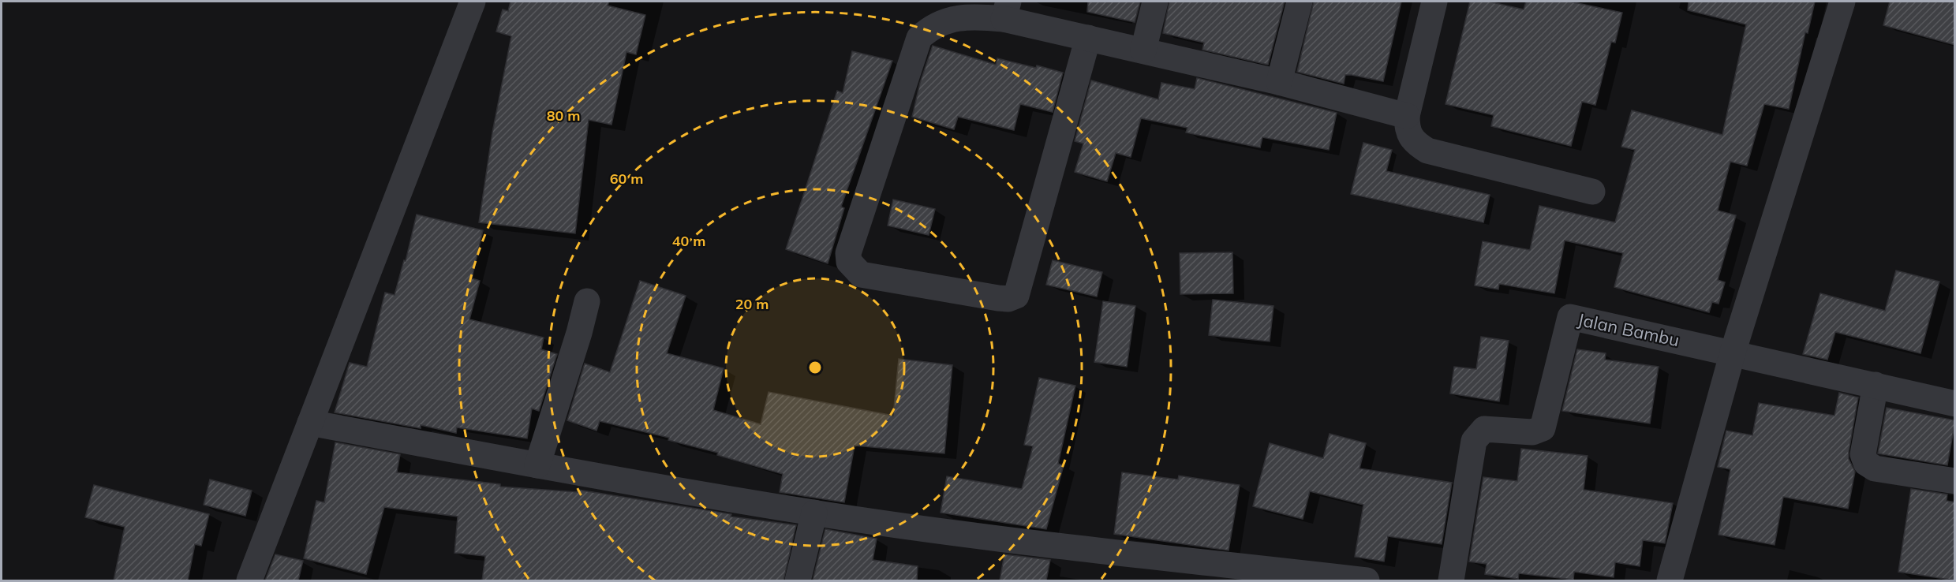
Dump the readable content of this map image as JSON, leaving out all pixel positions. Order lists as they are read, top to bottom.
{
  "streets": {
    "street": ["Jalan Bambu"]
  },
  "rings": [
    "80 m",
    "60 m",
    "40 m",
    "20 m"
  ]
}
